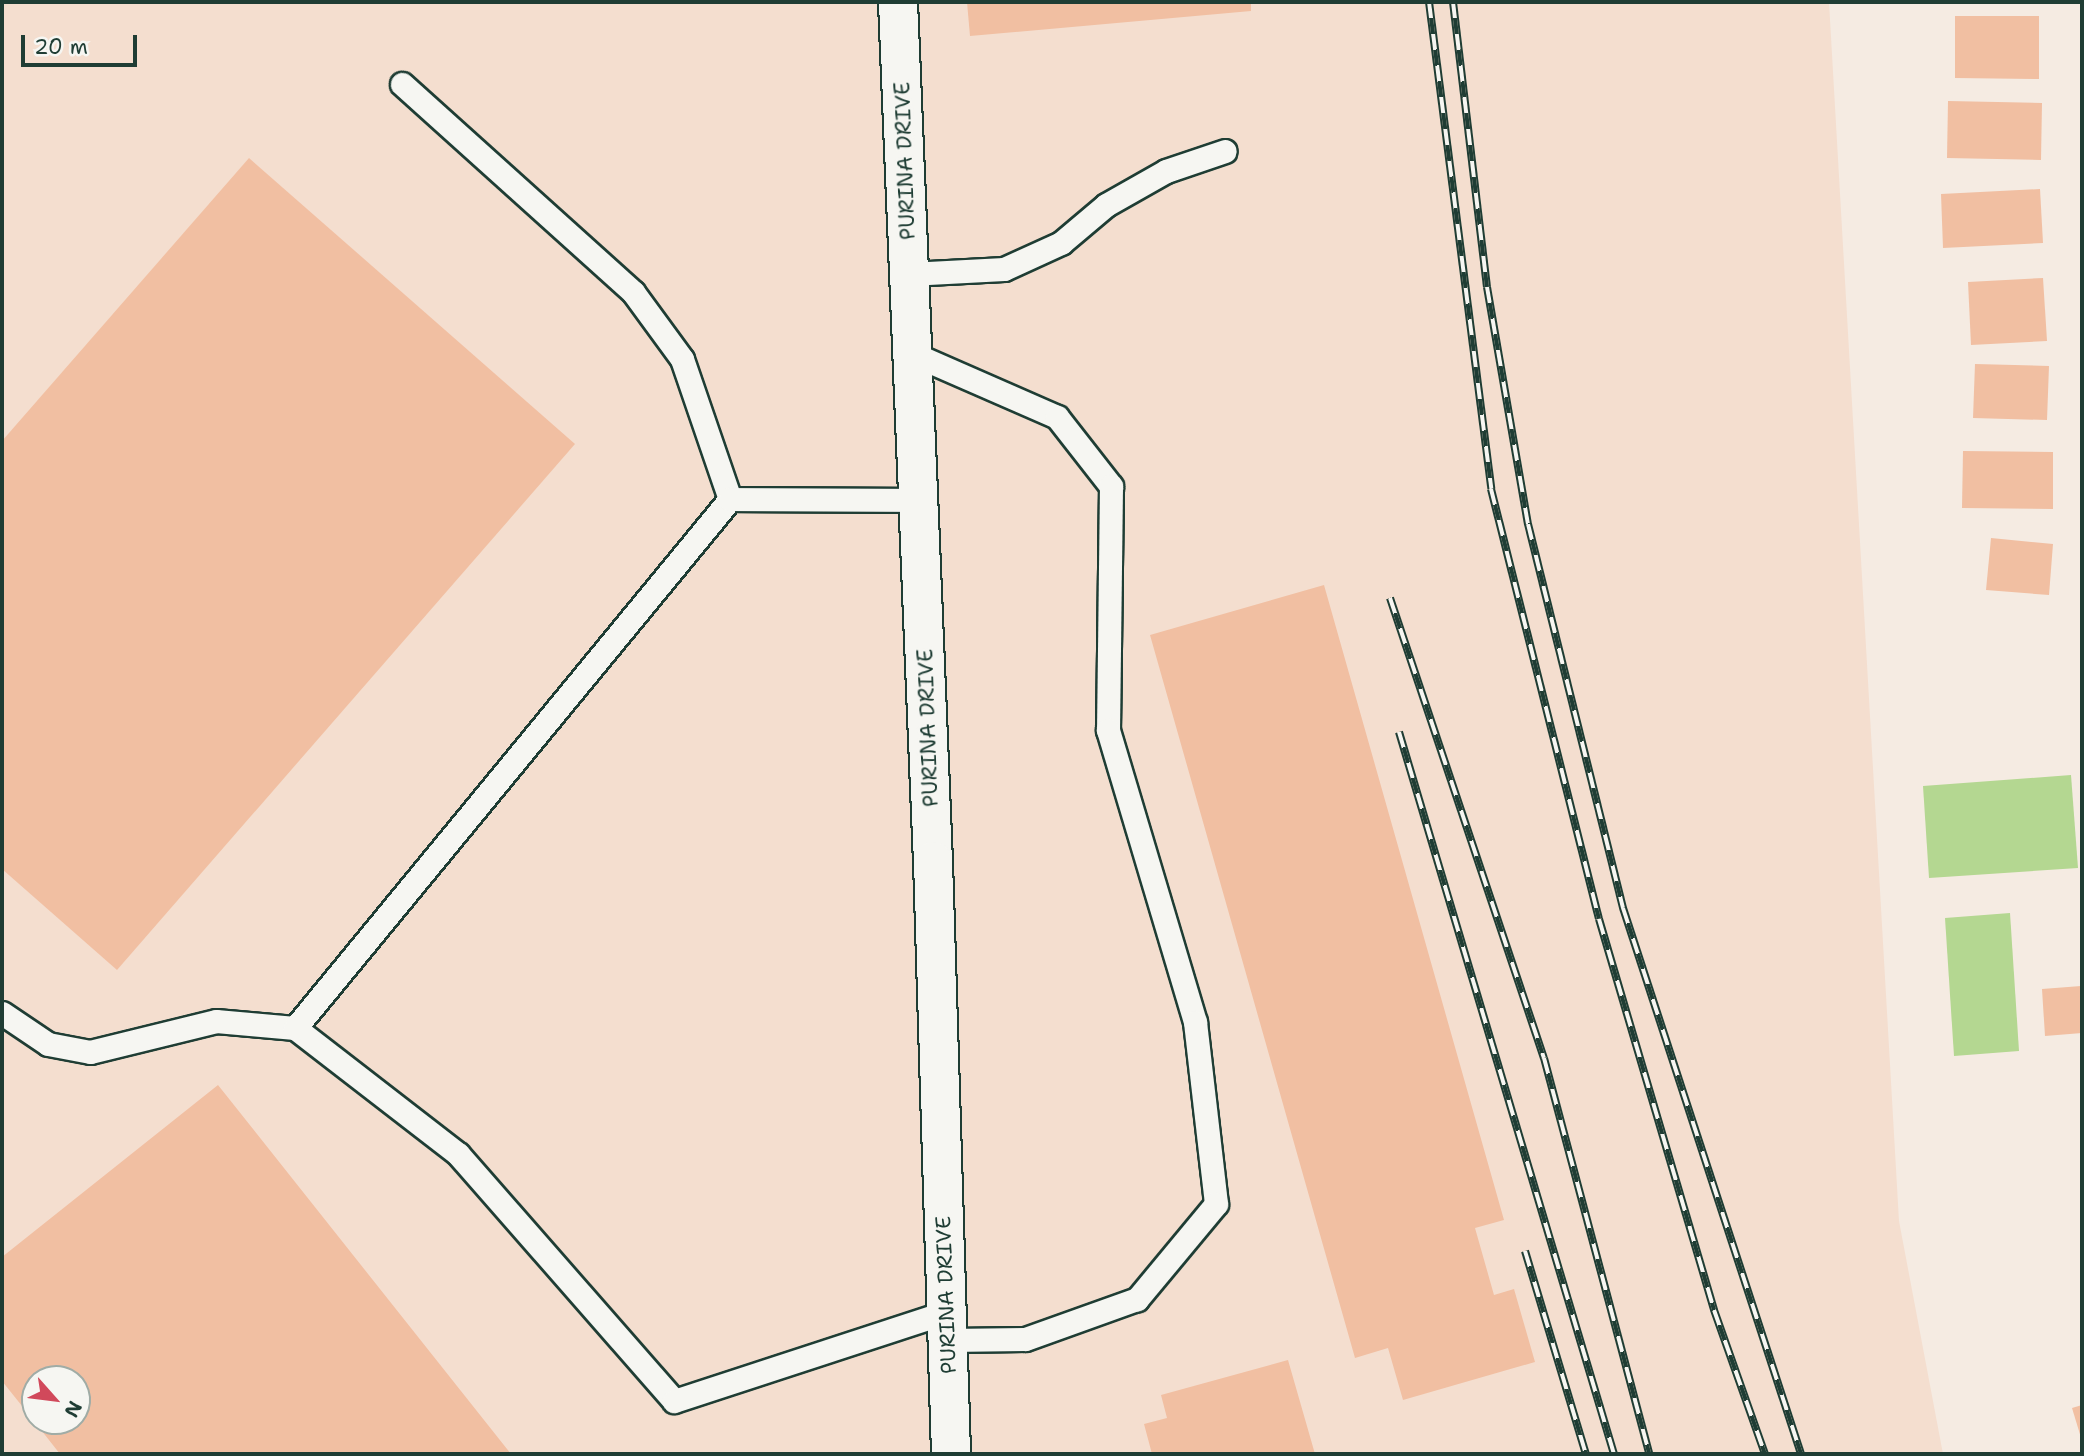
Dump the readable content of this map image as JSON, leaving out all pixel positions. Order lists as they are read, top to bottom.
{
  "streets": {
    "street": ["PURINA DRIVE"]
  },
  "scale_bar": "20 m",
  "north": "bottom right"
}
